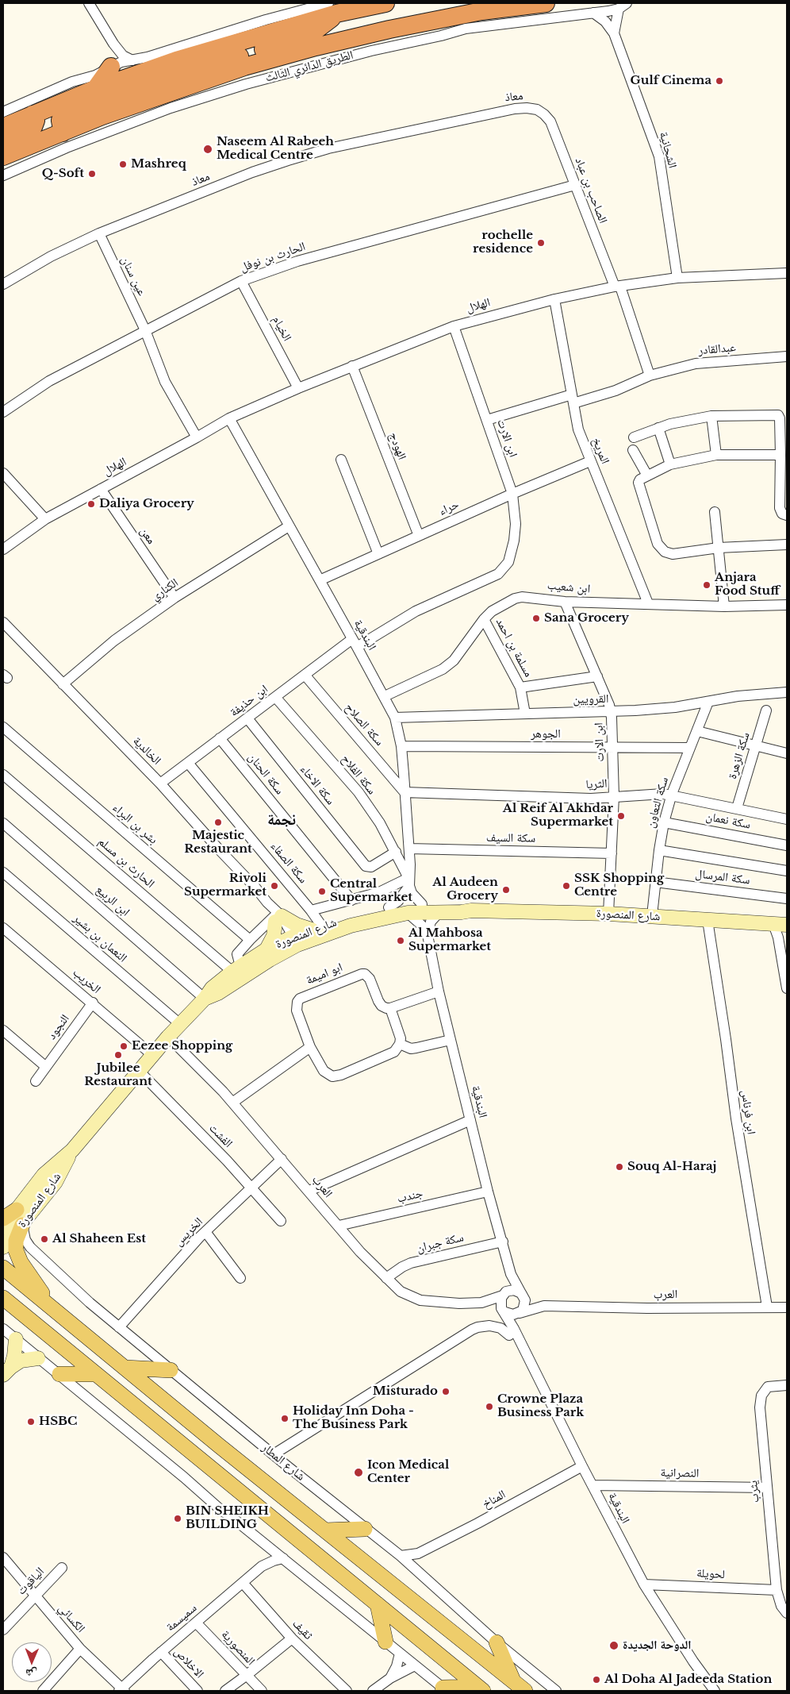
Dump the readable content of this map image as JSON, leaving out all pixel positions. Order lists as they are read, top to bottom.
{
  "streets": {
    "highway": ["الطريق الدائري الثالث"],
    "main road": ["شارع المنصورة"],
    "street": [
      "معاذ",
      "الشحانية",
      "الصاحب بن عباد",
      "الحارث بن نوفل",
      "عين سنان",
      "الهلال",
      "الخيام",
      "عبدالقادر",
      "ابن الارت",
      "الهودج",
      "المريخ",
      "حراء",
      "معن",
      "ابن شعيب",
      "الكناري",
      "البندقية",
      "مسلمة بن احمد",
      "القرويين",
      "ابن حذيفة",
      "سكة الصلاح",
      "الجوهر",
      "الخالدية",
      "سكة الزهرة",
      "سكة الحنان",
      "سكة الفلاح",
      "الثريا",
      "سكة الاخاء",
      "سكة التعاون",
      "سكة نعمان",
      "بشر بن البراء",
      "سكة السيف",
      "الحارث بن مسلم",
      "سكة الصفاء",
      "سكة المرسال",
      "ابن الربيع",
      "النعمان بن بشير",
      "ابو اميمة",
      "الخريب",
      "النجود",
      "ابن فرناس",
      "الفشت",
      "العرب",
      "جندب",
      "الخريس",
      "سكة جبران",
      "شارع المطار",
      "النصرانية",
      "يثرب",
      "المناخ",
      "لحويلة",
      "الياقوت",
      "سميسمة",
      "الكسائي",
      "ثقيف",
      "المنصورية",
      "الاخلاص"
    ]
  },
  "crossings": [
    ["الطريق الدائري الثالث", "الشحانية"],
    ["معاذ", "الصاحب بن عباد"],
    ["معاذ", "عين سنان"],
    ["الشحانية", "الهلال"],
    ["الصاحب بن عباد", "الحارث بن نوفل"],
    ["الصاحب بن عباد", "الهلال"],
    ["الحارث بن نوفل", "عين سنان"],
    ["الحارث بن نوفل", "الخيام"],
    ["الهلال", "الخيام"],
    ["الهلال", "ابن الارت"],
    ["الهلال", "الهودج"],
    ["الهلال", "المريخ"],
    ["الهلال", "معن"],
    ["الهلال", "البندقية"],
    ["عبدالقادر", "ابن الارت"],
    ["عبدالقادر", "المريخ"],
    ["ابن الارت", "حراء"],
    ["ابن الارت", "ابن شعيب"],
    ["ابن الارت", "مسلمة بن احمد"],
    ["ابن الارت", "القرويين"],
    ["ابن الارت", "ابن حذيفة"],
    ["ابن الارت", "الجوهر"],
    ["ابن الارت", "الثريا"],
    ["ابن الارت", "سكة السيف"],
    ["ابن الارت", "شارع المنصورة"],
    ["الهودج", "حراء"],
    ["المريخ", "حراء"],
    ["المريخ", "ابن شعيب"],
    ["حراء", "البندقية"],
    ["معن", "الكناري"],
    ["ابن شعيب", "البندقية"],
    ["ابن شعيب", "مسلمة بن احمد"],
    ["الكناري", "البندقية"],
    ["الكناري", "الخالدية"],
    ["البندقية", "القرويين"],
    ["البندقية", "ابن حذيفة"],
    ["البندقية", "سكة الصلاح"],
    ["البندقية", "الجوهر"],
    ["البندقية", "سكة الفلاح"],
    ["البندقية", "الثريا"],
    ["البندقية", "سكة السيف"],
    ["البندقية", "شارع المنصورة"],
    ["البندقية", "العرب"],
    ["البندقية", "جندب"],
    ["البندقية", "سكة جبران"],
    ["البندقية", "النصرانية"],
    ["البندقية", "المناخ"],
    ["البندقية", "لحويلة"],
    ["مسلمة بن احمد", "القرويين"],
    ["القرويين", "سكة التعاون"],
    ["ابن حذيفة", "سكة الصلاح"],
    ["ابن حذيفة", "الخالدية"],
    ["ابن حذيفة", "سكة الحنان"],
    ["ابن حذيفة", "سكة الفلاح"],
    ["ابن حذيفة", "سكة الاخاء"],
    ["ابن حذيفة", "سكة الصفاء"],
    ["سكة الصلاح", "الثريا"],
    ["الجوهر", "سكة التعاون"],
    ["الخالدية", "شارع المنصورة"],
    ["سكة الزهرة", "الثريا"],
    ["سكة الحنان", "شارع المنصورة"],
    ["سكة الفلاح", "سكة الاخاء"],
    ["سكة الفلاح", "شارع المنصورة"],
    ["الثريا", "سكة التعاون"],
    ["سكة التعاون", "سكة نعمان"],
    ["سكة التعاون", "سكة المرسال"],
    ["سكة التعاون", "شارع المنصورة"],
    ["الحارث بن مسلم", "شارع المنصورة"],
    ["سكة الصفاء", "شارع المنصورة"],
    ["ابن الربيع", "شارع المنصورة"],
    ["شارع المنصورة", "النعمان بن بشير"],
    ["شارع المنصورة", "الخريب"],
    ["شارع المنصورة", "ابن فرناس"],
    ["شارع المنصورة", "الفشت"],
    ["شارع المنصورة", "العرب"],
    ["شارع المنصورة", "شارع المطار"],
    ["الخريب", "النجود"],
    ["ابن فرناس", "العرب"],
    ["الفشت", "الخريس"],
    ["العرب", "جندب"],
    ["العرب", "الخريس"],
    ["العرب", "سكة جبران"],
    ["الخريس", "شارع المطار"],
    ["شارع المطار", "المناخ"],
    ["النصرانية", "يثرب"],
    ["يثرب", "لحويلة"],
    ["الياقوت", "الكسائي"],
    ["سميسمة", "الكسائي"],
    ["سميسمة", "ثقيف"],
    ["سميسمة", "المنصورية"],
    ["سميسمة", "الاخلاص"]
  ],
  "districts": ["نجمة"],
  "places": [
    "Gulf Cinema",
    "Naseem Al Rabeeh Medical Centre",
    "Mashreq",
    "Q-Soft",
    "rochelle residence",
    "Daliya Grocery",
    "Anjara Food Stuff",
    "Sana Grocery",
    "Al Reif Al Akhdar Supermarket",
    "Majestic Restaurant",
    "Rivoli Supermarket",
    "SSK Shopping Centre",
    "Al Audeen Grocery",
    "Central Supermarket",
    "Al Mahbosa Supermarket",
    "Eezee Shopping",
    "Jubilee Restaurant",
    "Souq Al-Haraj",
    "Al Shaheen Est",
    "Misturado",
    "Crowne Plaza Business Park",
    "Holiday Inn Doha - The Business Park",
    "HSBC",
    "Icon Medical Center",
    "BIN SHEIKH BUILDING",
    "الدوحة الجديدة",
    "Al Doha Al Jadeeda Station"
  ],
  "north": "bottom"
}
